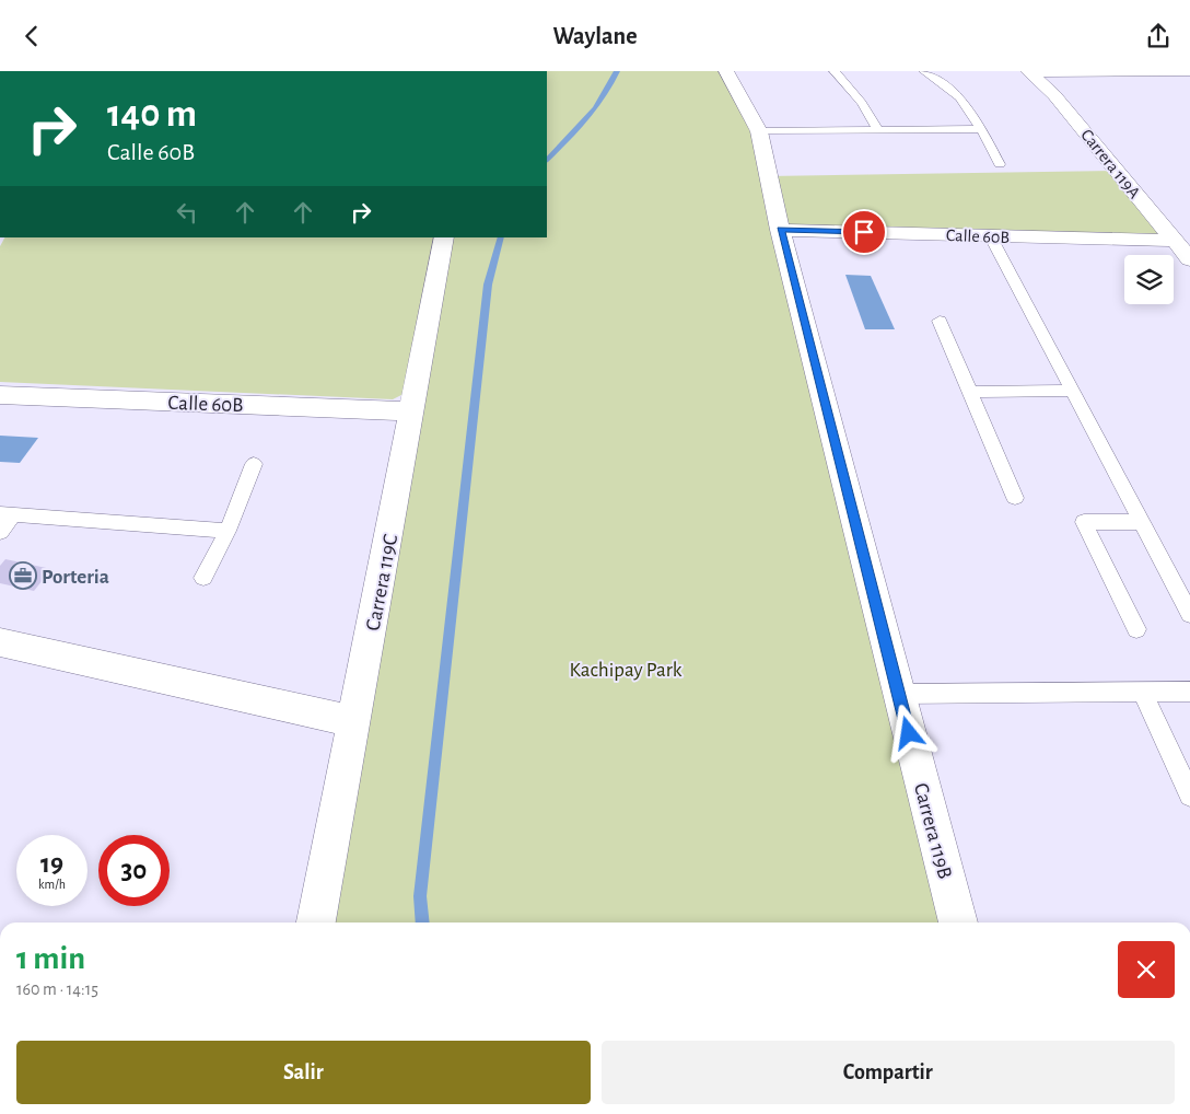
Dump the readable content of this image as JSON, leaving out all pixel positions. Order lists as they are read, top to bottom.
{
  "streets": {
    "street": [
      "Carrera 119A",
      "Calle 60B",
      "Carrera 119C",
      "Carrera 119B"
    ]
  },
  "crossings": [
    ["Carrera 119A", "Calle 60B"],
    ["Calle 60B", "Carrera 119C"],
    ["Calle 60B", "Carrera 119B"]
  ],
  "parks": ["Kachipay Park"],
  "places": {
    "office": ["Porteria"]
  },
  "page": {
    "header": "Waylane",
    "turn": ["140 m", "Calle 60B"],
    "speed": "19 km/h",
    "limit": "30",
    "heading": ["1 min", "160 m · 14:15"],
    "buttons": ["Salir", "Compartir"]
  }
}
